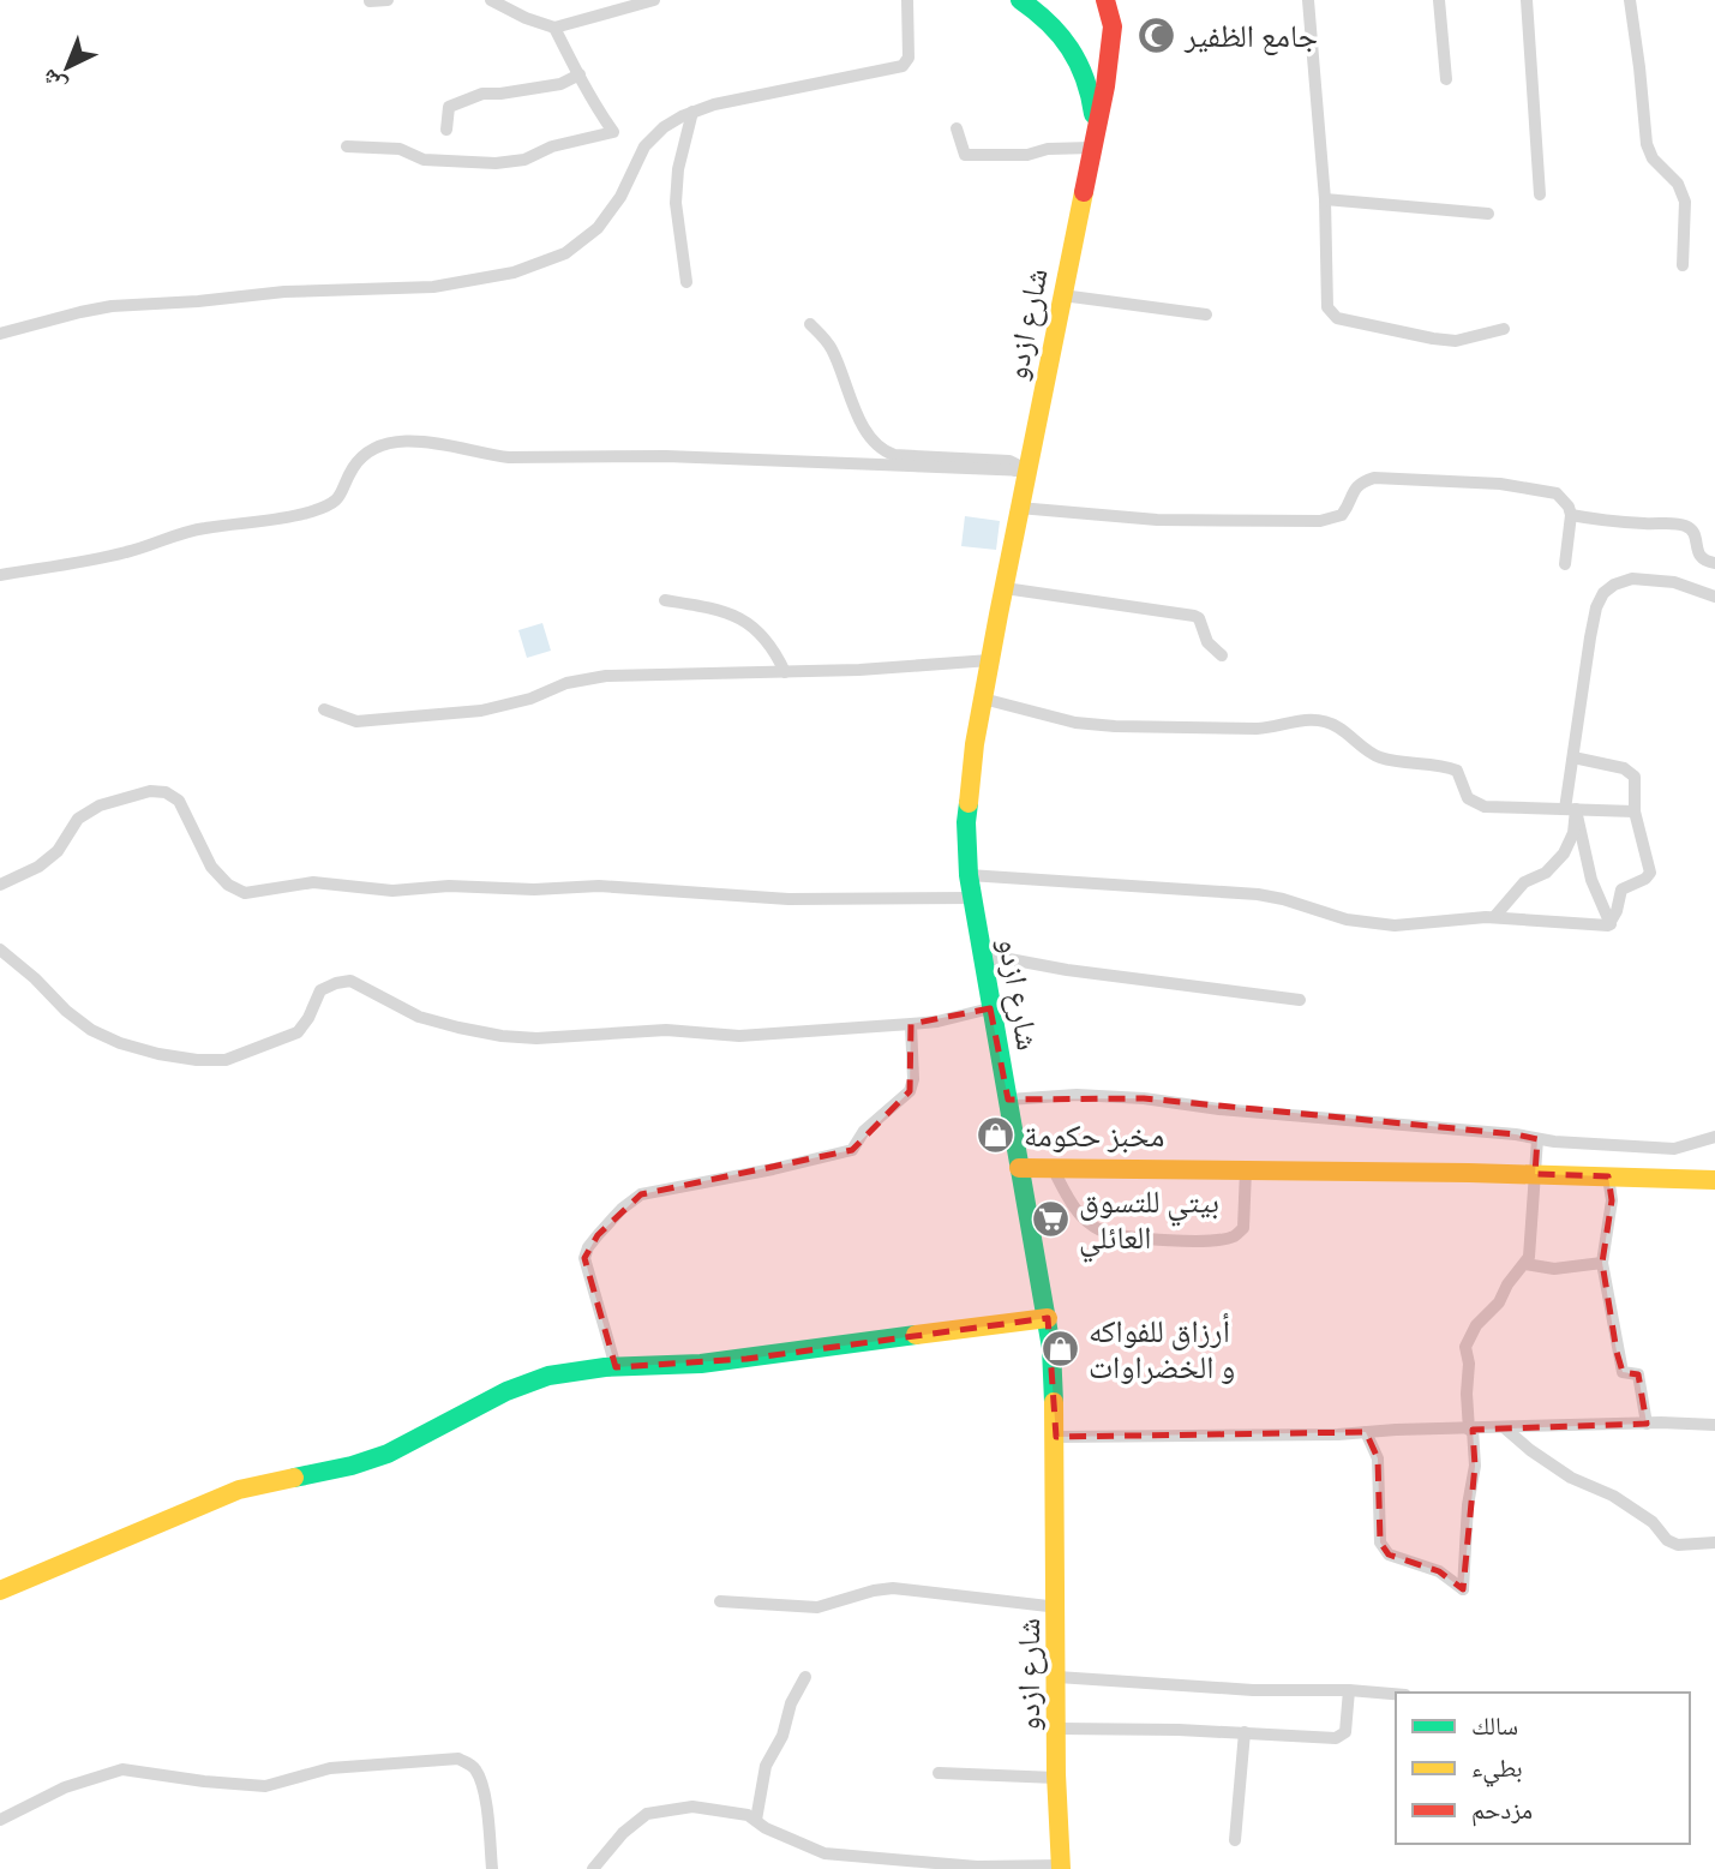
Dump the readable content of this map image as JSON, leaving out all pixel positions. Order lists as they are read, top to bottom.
{
  "streets": {
    "street": ["شارع ازدو"]
  },
  "places": {
    "mosque": ["جامع الظفير"],
    "shop": ["مخبز حكومة", "أرزاق للفواكه و الخضراوات"],
    "supermarket": ["بيتي للتسوق العائلي"]
  },
  "legend": ["سالك", "بطيء", "مزدحم"],
  "north": "bottom left"
}
